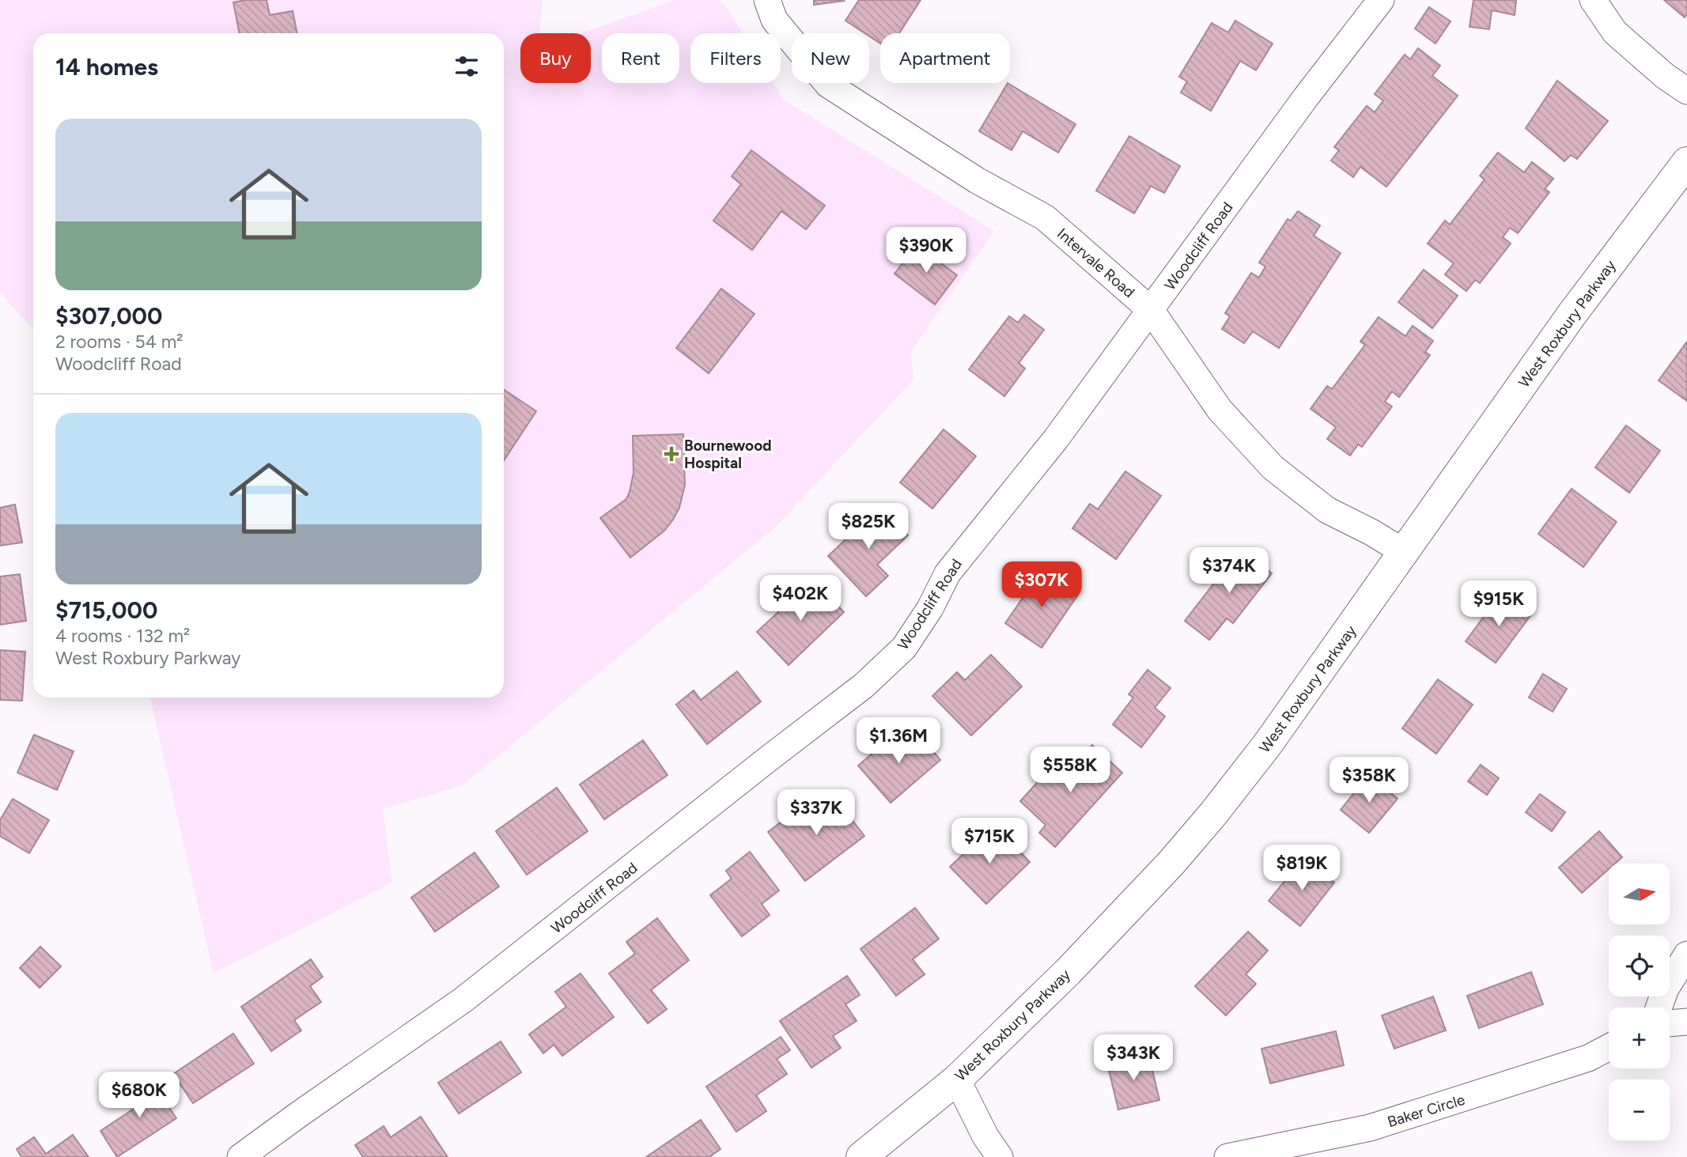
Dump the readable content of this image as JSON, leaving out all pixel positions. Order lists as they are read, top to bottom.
{
  "streets": {
    "main road": ["West Roxbury Parkway"],
    "street": ["Woodcliff Road", "Intervale Road", "Baker Circle"]
  },
  "crossings": [
    ["Woodcliff Road", "Intervale Road"],
    ["Intervale Road", "West Roxbury Parkway"]
  ],
  "places": {
    "health": ["Bournewood Hospital"]
  },
  "north": "right",
  "page": {
    "chip": [
      "Buy",
      "Rent",
      "Filters",
      "New",
      "Apartment"
    ],
    "heading": "14 homes",
    "list": [
      {
        "name": "$307,000",
        "note": "2 rooms · 54 m² · Woodcliff Road"
      },
      {
        "name": "$715,000",
        "note": "4 rooms · 132 m² · West Roxbury Parkway"
      }
    ],
    "price": [
      "$390K",
      "$825K",
      "$374K",
      "$307K",
      "$402K",
      "$915K",
      "$1.36M",
      "$558K",
      "$358K",
      "$337K",
      "$715K",
      "$819K",
      "$343K",
      "$680K"
    ],
    "map_buttons": ["+", "−"]
  }
}
